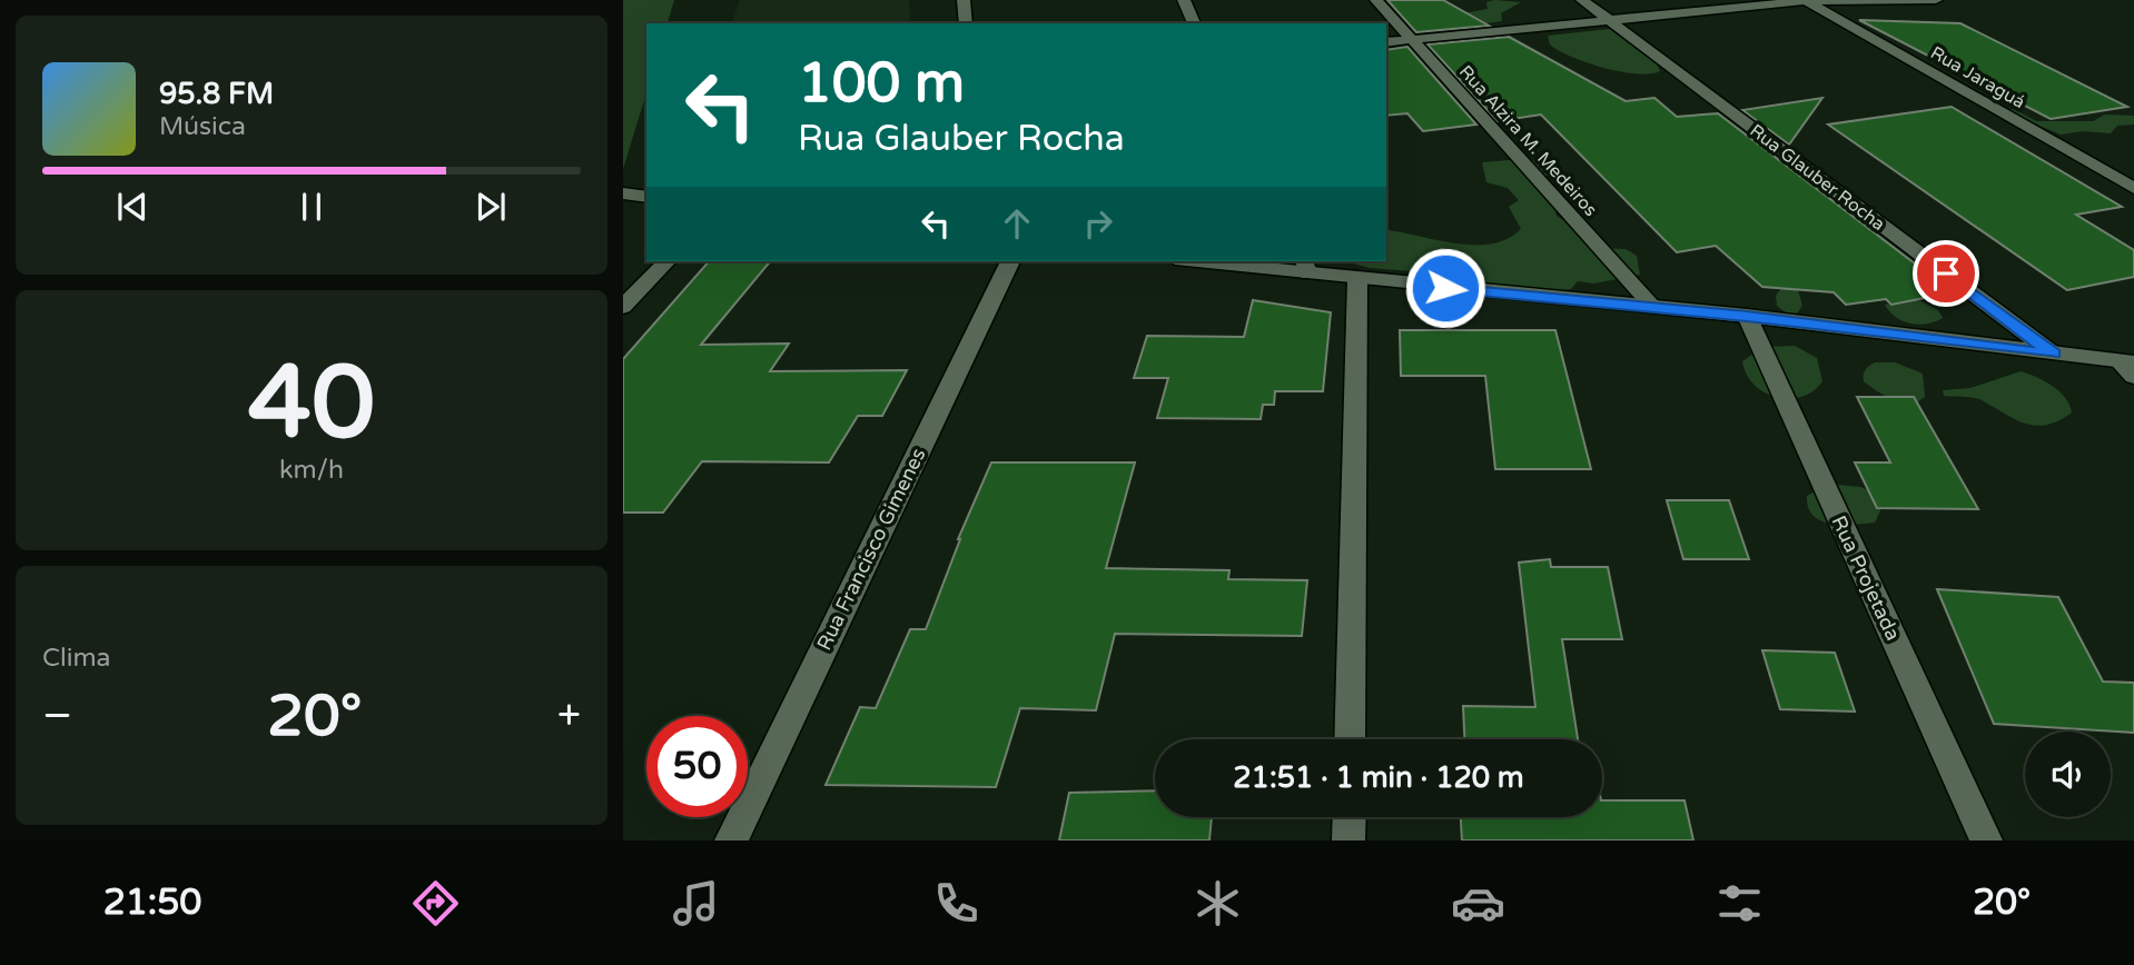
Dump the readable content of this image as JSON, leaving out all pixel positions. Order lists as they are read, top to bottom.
{
  "streets": {
    "street": [
      "Rua Jaraguá",
      "Rua Alzira M. Medeiros",
      "Rua Glauber Rocha",
      "Rua Francisco Gimenes",
      "Rua Projetada"
    ]
  },
  "page": {
    "turn": ["100 m", "Rua Glauber Rocha"],
    "song": ["95.8 FM", "Música"],
    "tile": [
      ["40", "km/h"],
      "Clima"
    ],
    "heat": ["−", "20°", "+"],
    "limit": "50",
    "trip": "21:51 · 1 min · 120 m",
    "tabs": ["21:50", "20°"]
  }
}
